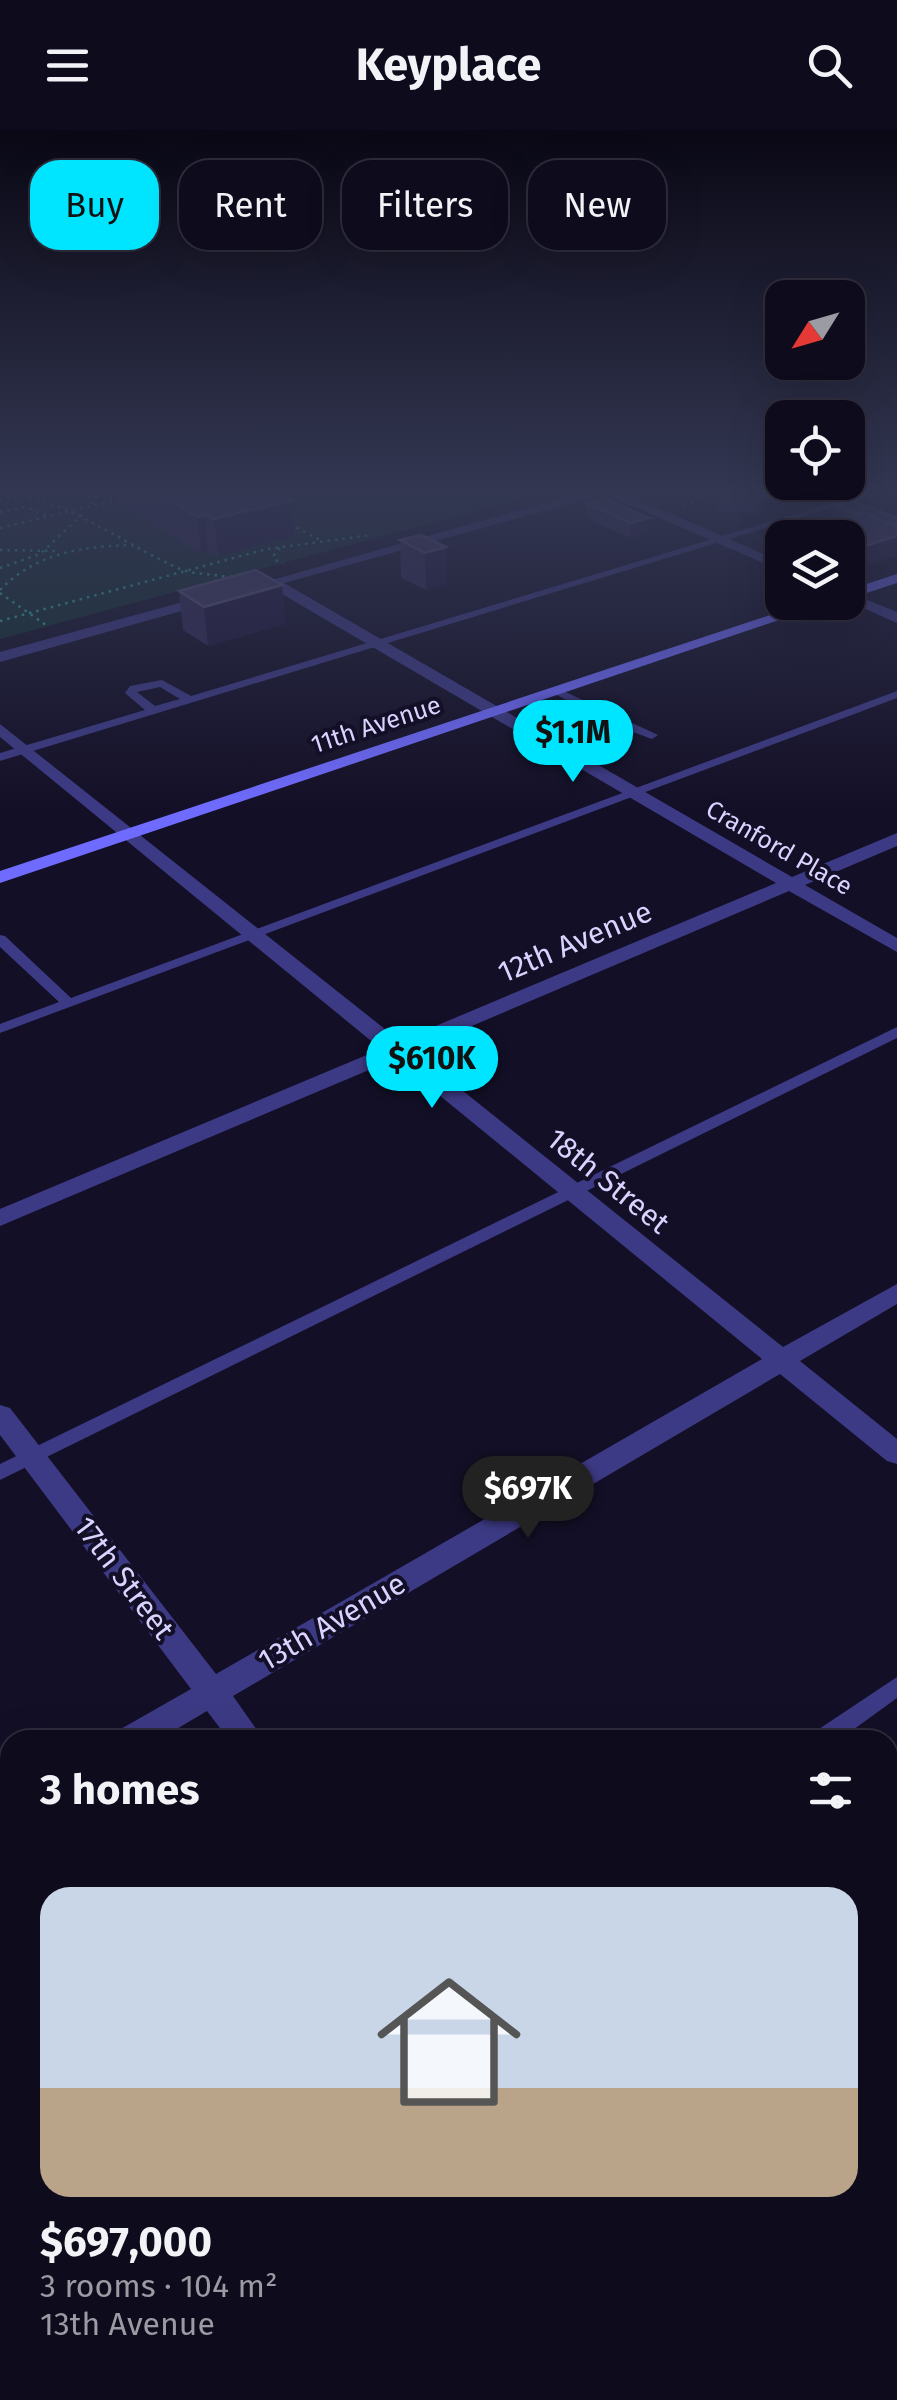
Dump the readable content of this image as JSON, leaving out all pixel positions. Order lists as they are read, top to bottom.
{
  "streets": {
    "main road": ["11th Avenue"],
    "street": [
      "Cranford Place",
      "12th Avenue",
      "18th Street",
      "17th Street",
      "13th Avenue"
    ]
  },
  "crossings": [
    ["11th Avenue", "Cranford Place"],
    ["11th Avenue", "18th Street"],
    ["Cranford Place", "12th Avenue"],
    ["12th Avenue", "18th Street"],
    ["18th Street", "13th Avenue"],
    ["17th Street", "13th Avenue"]
  ],
  "north": "bottom left",
  "page": {
    "header": "Keyplace",
    "chip": [
      "Buy",
      "Rent",
      "Filters",
      "New"
    ],
    "price": ["$1.1M", "$610K", "$697K"],
    "heading": "3 homes",
    "list": [
      {
        "name": "$697,000",
        "note": "3 rooms · 104 m² · 13th Avenue"
      }
    ]
  }
}
